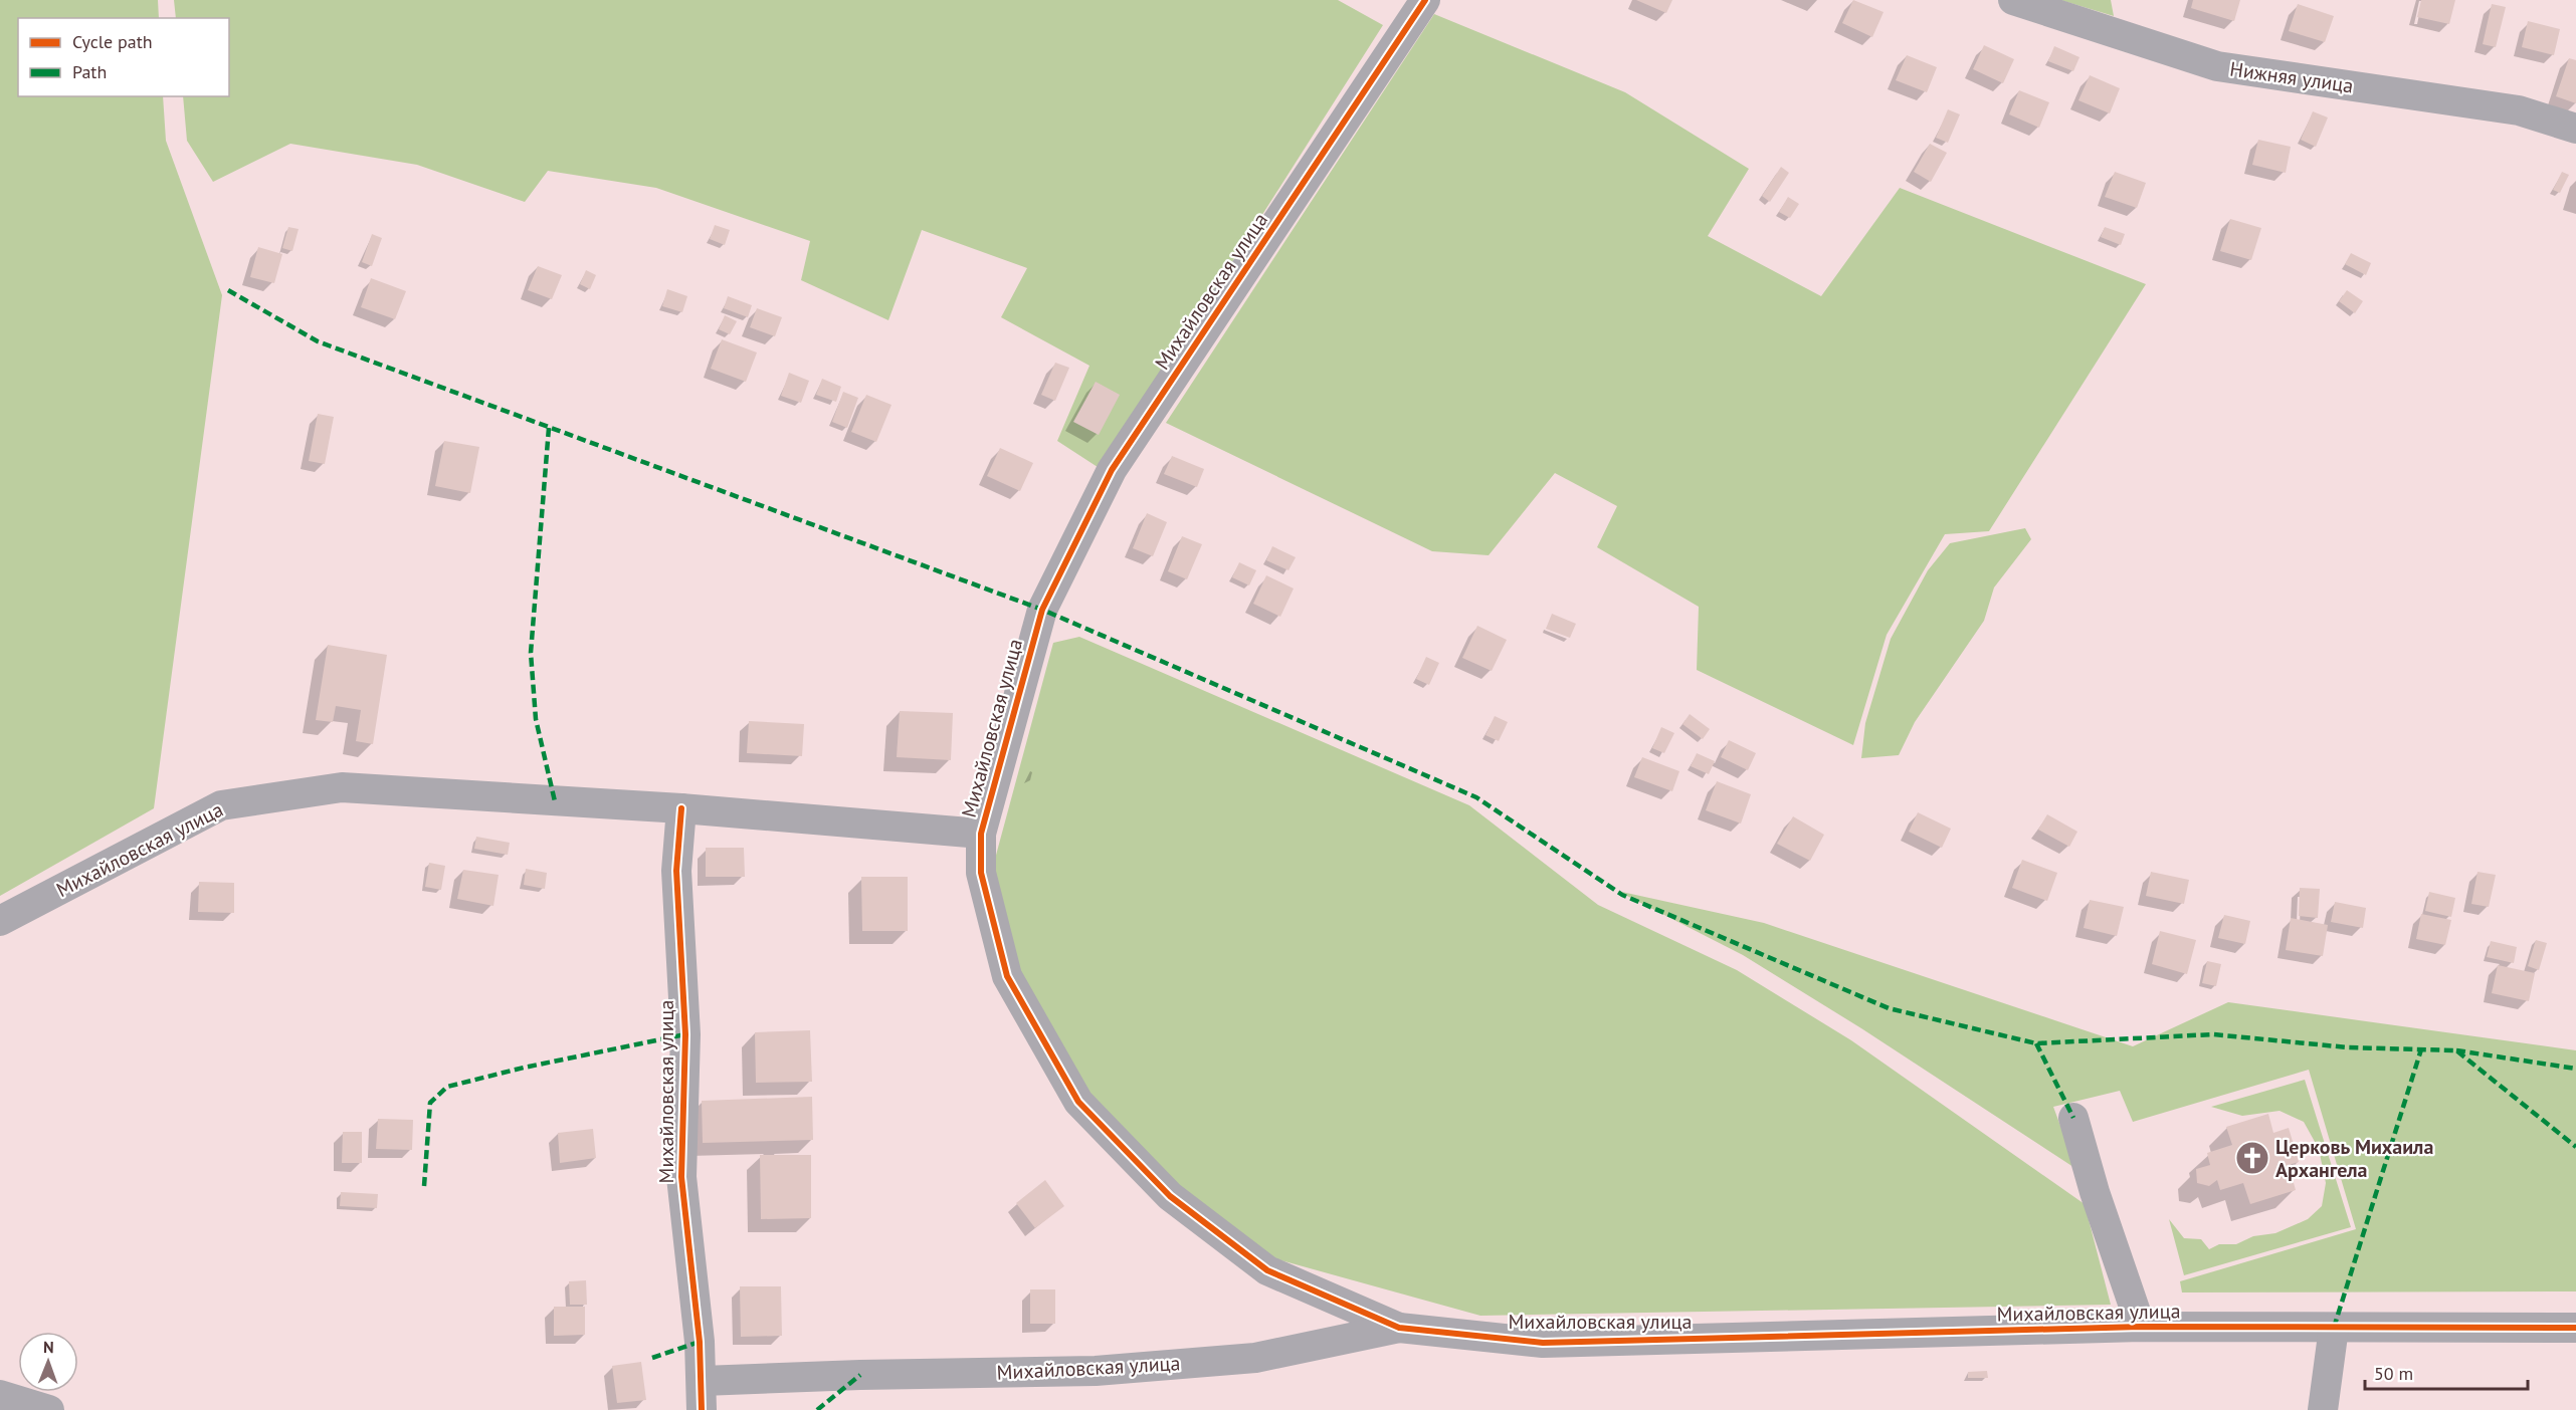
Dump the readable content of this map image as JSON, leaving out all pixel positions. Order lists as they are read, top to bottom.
{
  "streets": {
    "street": ["Нижняя улица", "Михайловская улица"]
  },
  "places": {
    "church": ["Церковь Михаила Архангела"]
  },
  "legend": ["Cycle path", "Path"],
  "scale_bar": "50 m",
  "north": "top"
}
